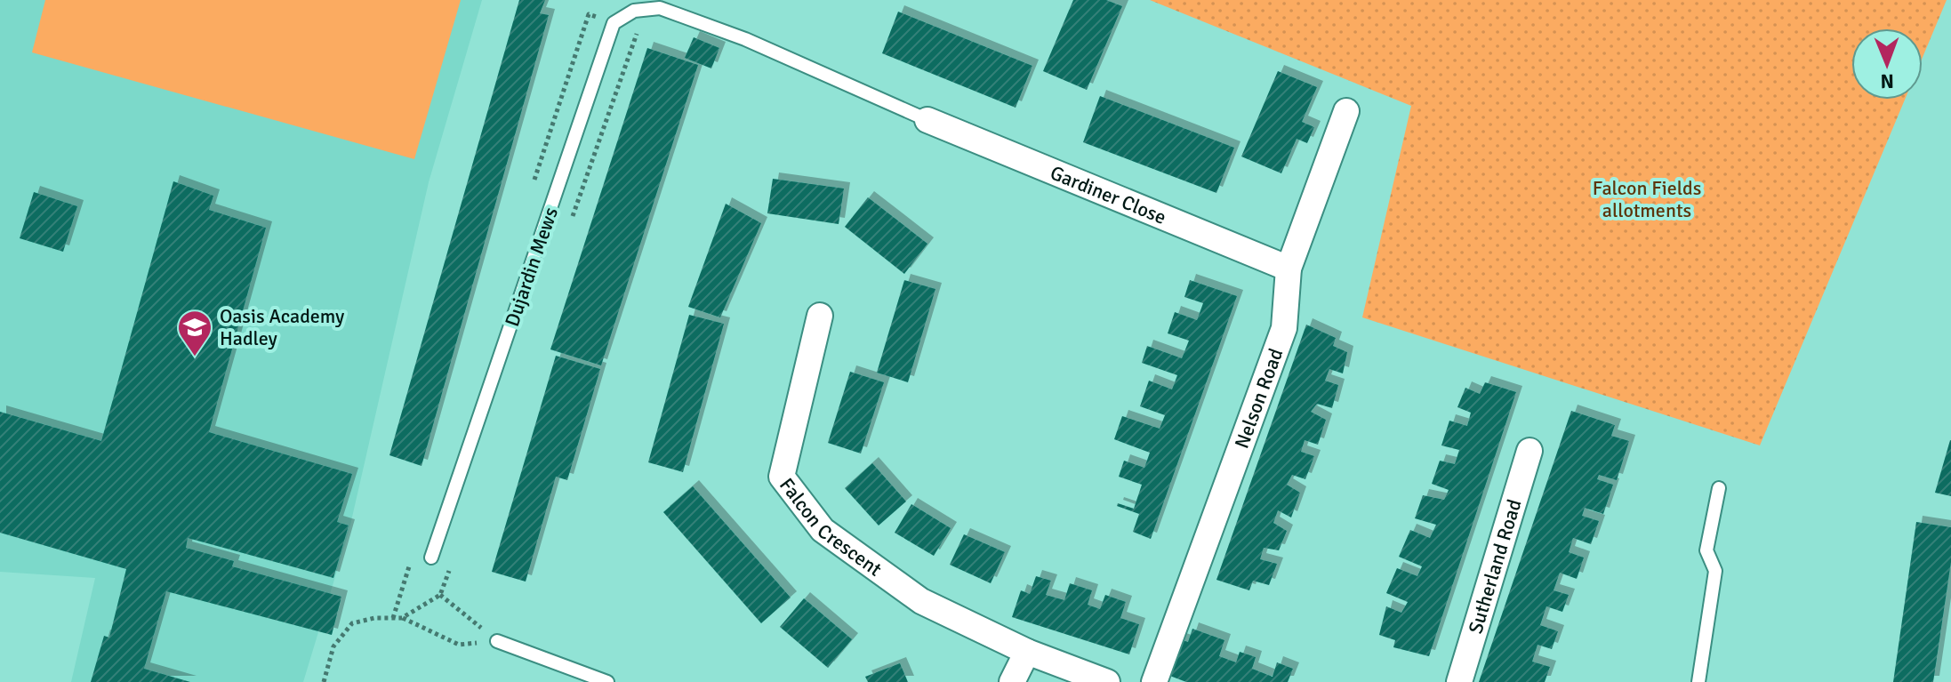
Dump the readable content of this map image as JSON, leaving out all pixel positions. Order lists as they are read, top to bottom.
{
  "streets": {
    "street": [
      "Gardiner Close",
      "Nelson Road",
      "Falcon Crescent",
      "Sutherland Road"
    ],
    "lane": ["Dujardin Mews"]
  },
  "crossings": [
    ["Gardiner Close", "Nelson Road"]
  ],
  "parks": ["Falcon Fields allotments"],
  "places": {
    "school or university": ["Oasis Academy Hadley"]
  },
  "north": "bottom"
}
